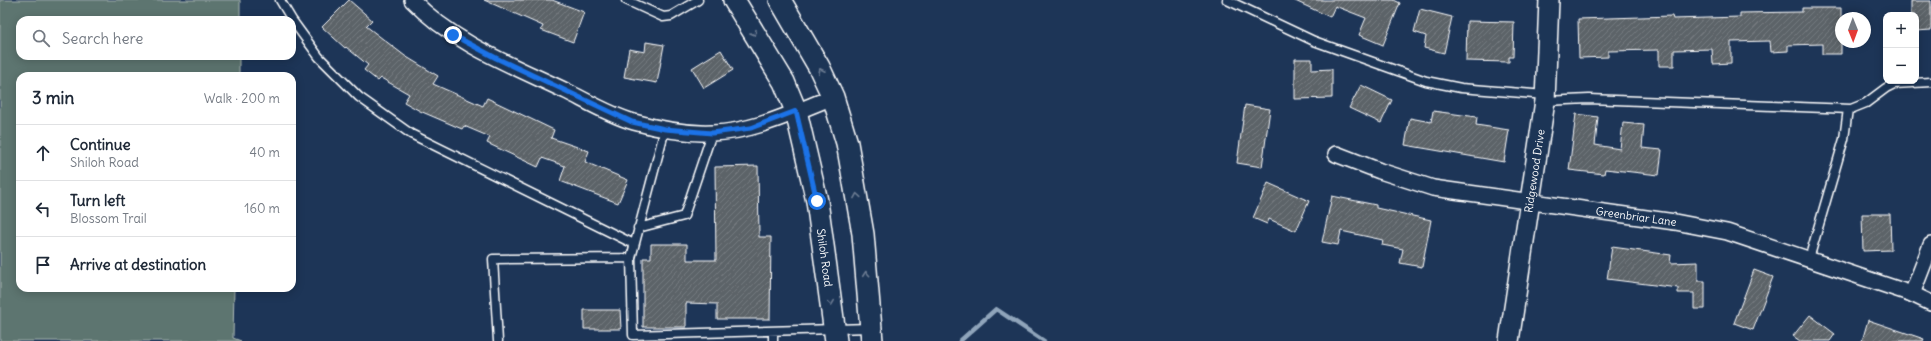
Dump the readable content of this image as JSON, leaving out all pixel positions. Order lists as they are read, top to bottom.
{
  "streets": {
    "main road": ["Shiloh Road"],
    "street": ["Ridgewood Drive", "Greenbriar Lane"]
  },
  "crossings": [
    ["Ridgewood Drive", "Greenbriar Lane"]
  ],
  "north": "bottom",
  "page": {
    "map_buttons": ["+", "−"],
    "search": "Search here",
    "heading": ["3 min", "Walk · 200 m"],
    "list": [
      ["Continue", "Shiloh Road", "40 m"],
      ["Turn left", "Blossom Trail", "160 m"],
      "Arrive at destination"
    ]
  }
}
